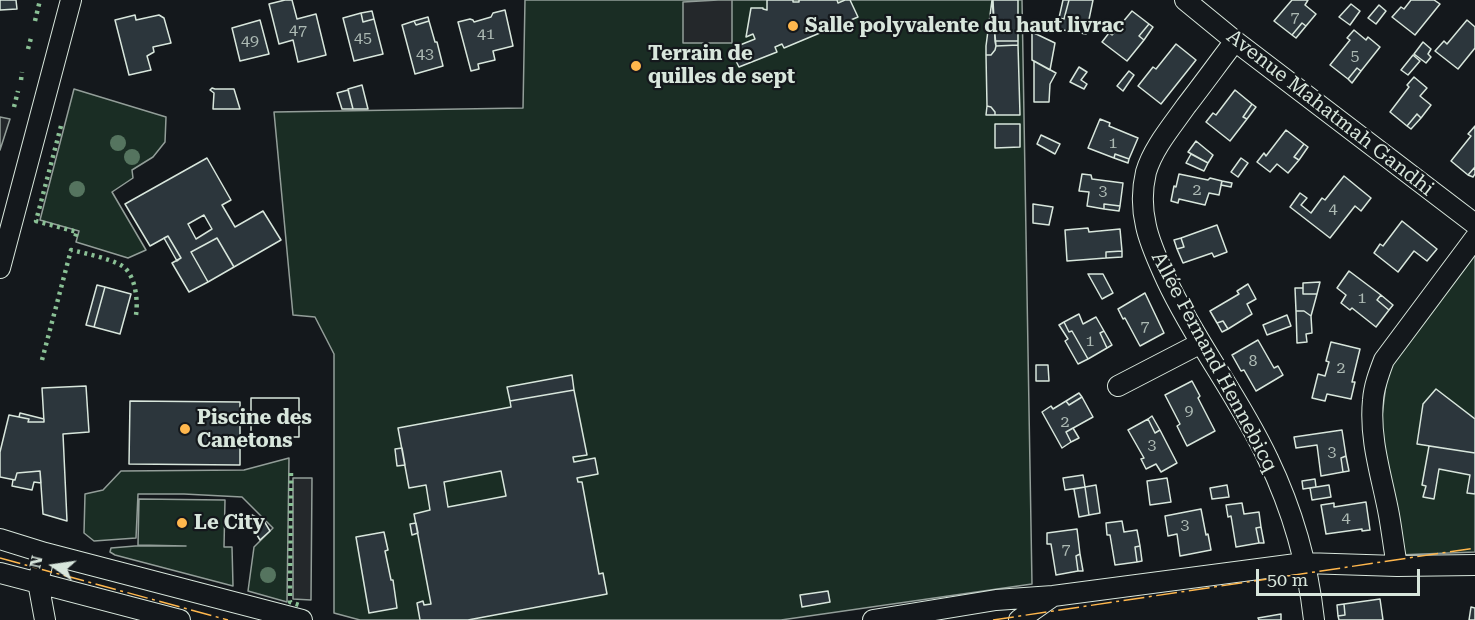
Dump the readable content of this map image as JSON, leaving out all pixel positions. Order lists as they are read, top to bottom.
{
  "streets": {
    "street": ["Avenue Mahatmah Gandhi", "Allée Fernand Hennebicq"]
  },
  "crossings": [
    ["Avenue Mahatmah Gandhi", "Allée Fernand Hennebicq"]
  ],
  "places": [
    "Salle polyvalente du haut livrac",
    "Terrain de quilles de sept",
    "Piscine des Canetons",
    "Le City"
  ],
  "house_numbers": [
    "7",
    "47",
    "41",
    "45",
    "49",
    "43",
    "5",
    "1",
    "2",
    "3",
    "4",
    "1",
    "7",
    "1",
    "8",
    "2",
    "9",
    "2",
    "3",
    "3",
    "4",
    "3",
    "7"
  ],
  "scale_bar": "50 m",
  "north": "left"
}
